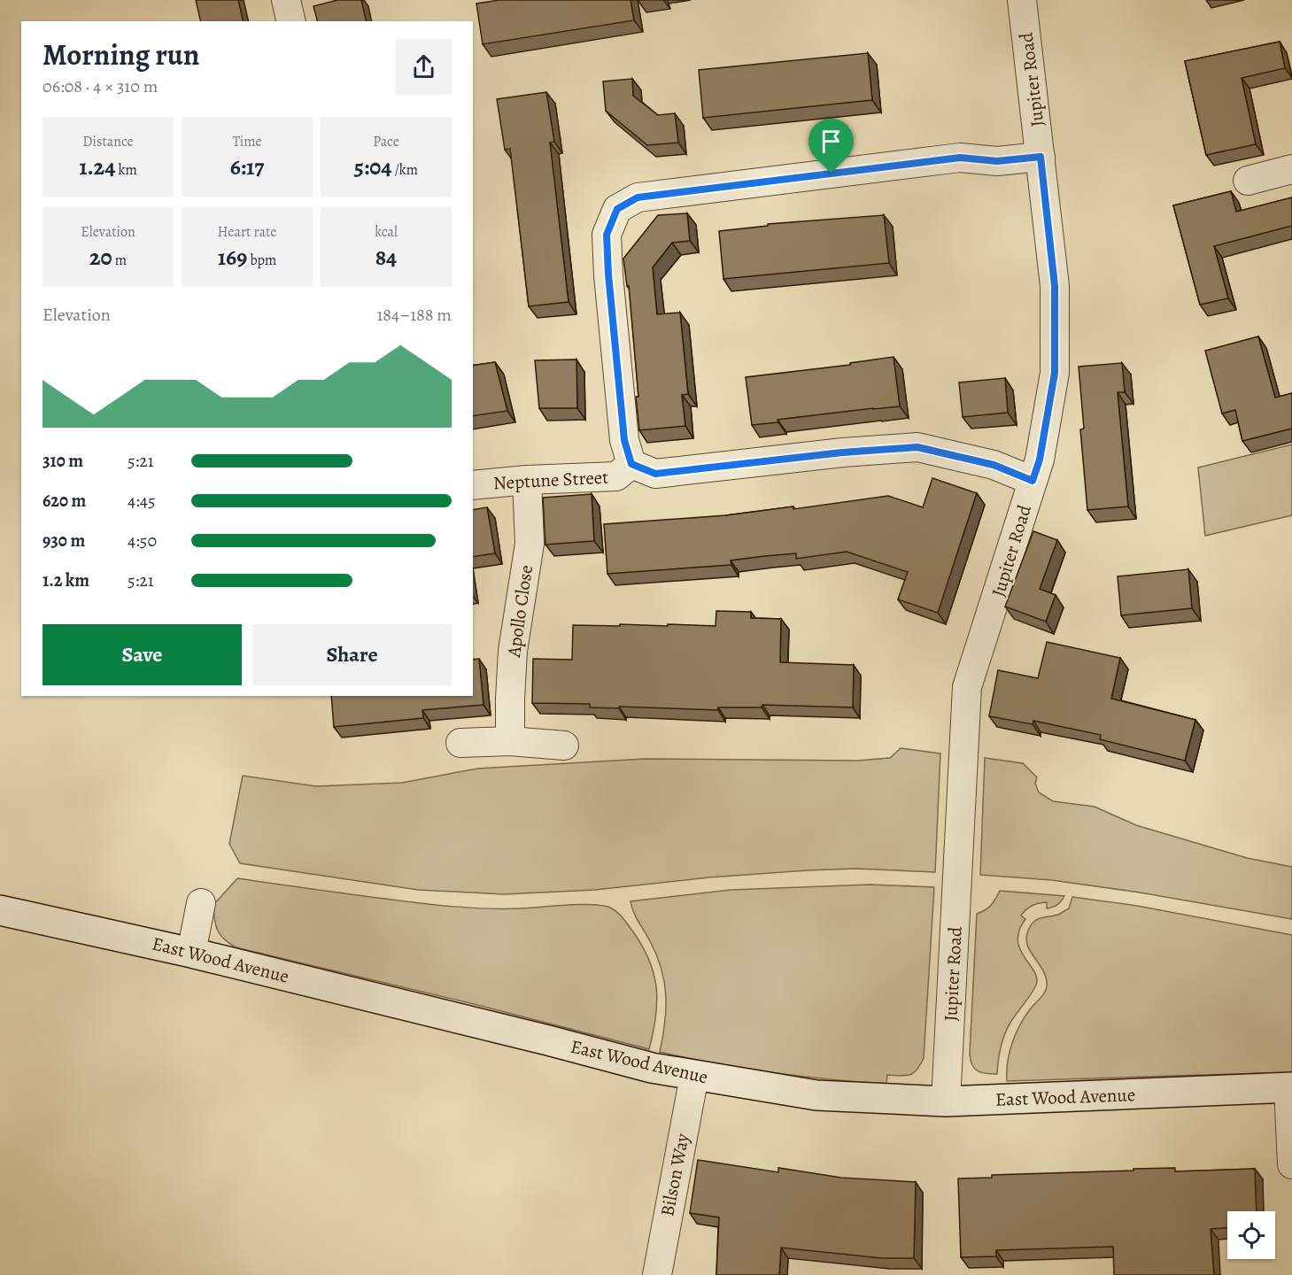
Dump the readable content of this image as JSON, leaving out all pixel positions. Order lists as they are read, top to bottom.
{
  "streets": {
    "street": [
      "Jupiter Road",
      "Neptune Street",
      "Apollo Close",
      "East Wood Avenue",
      "Bilson Way"
    ]
  },
  "crossings": [
    ["Jupiter Road", "Neptune Street"],
    ["Jupiter Road", "East Wood Avenue"],
    ["Neptune Street", "Apollo Close"],
    ["East Wood Avenue", "Bilson Way"]
  ],
  "page": {
    "heading": ["Morning run", "06:08 · 4 × 310 m"],
    "stats": [
      ["Distance", "1.24 km"],
      ["Time", "6:17"],
      ["Pace", "5:04 /km"],
      ["Elevation", "20 m"],
      ["Heart rate", "169 bpm"],
      ["kcal", "84"]
    ],
    "chart": ["Elevation", "184–188 m"],
    "list": [
      {
        "name": "310 m",
        "note": "5:21"
      },
      {
        "name": "620 m",
        "note": "4:45"
      },
      {
        "name": "930 m",
        "note": "4:50"
      },
      {
        "name": "1.2 km",
        "note": "5:21"
      }
    ],
    "buttons": ["Save", "Share"]
  }
}
